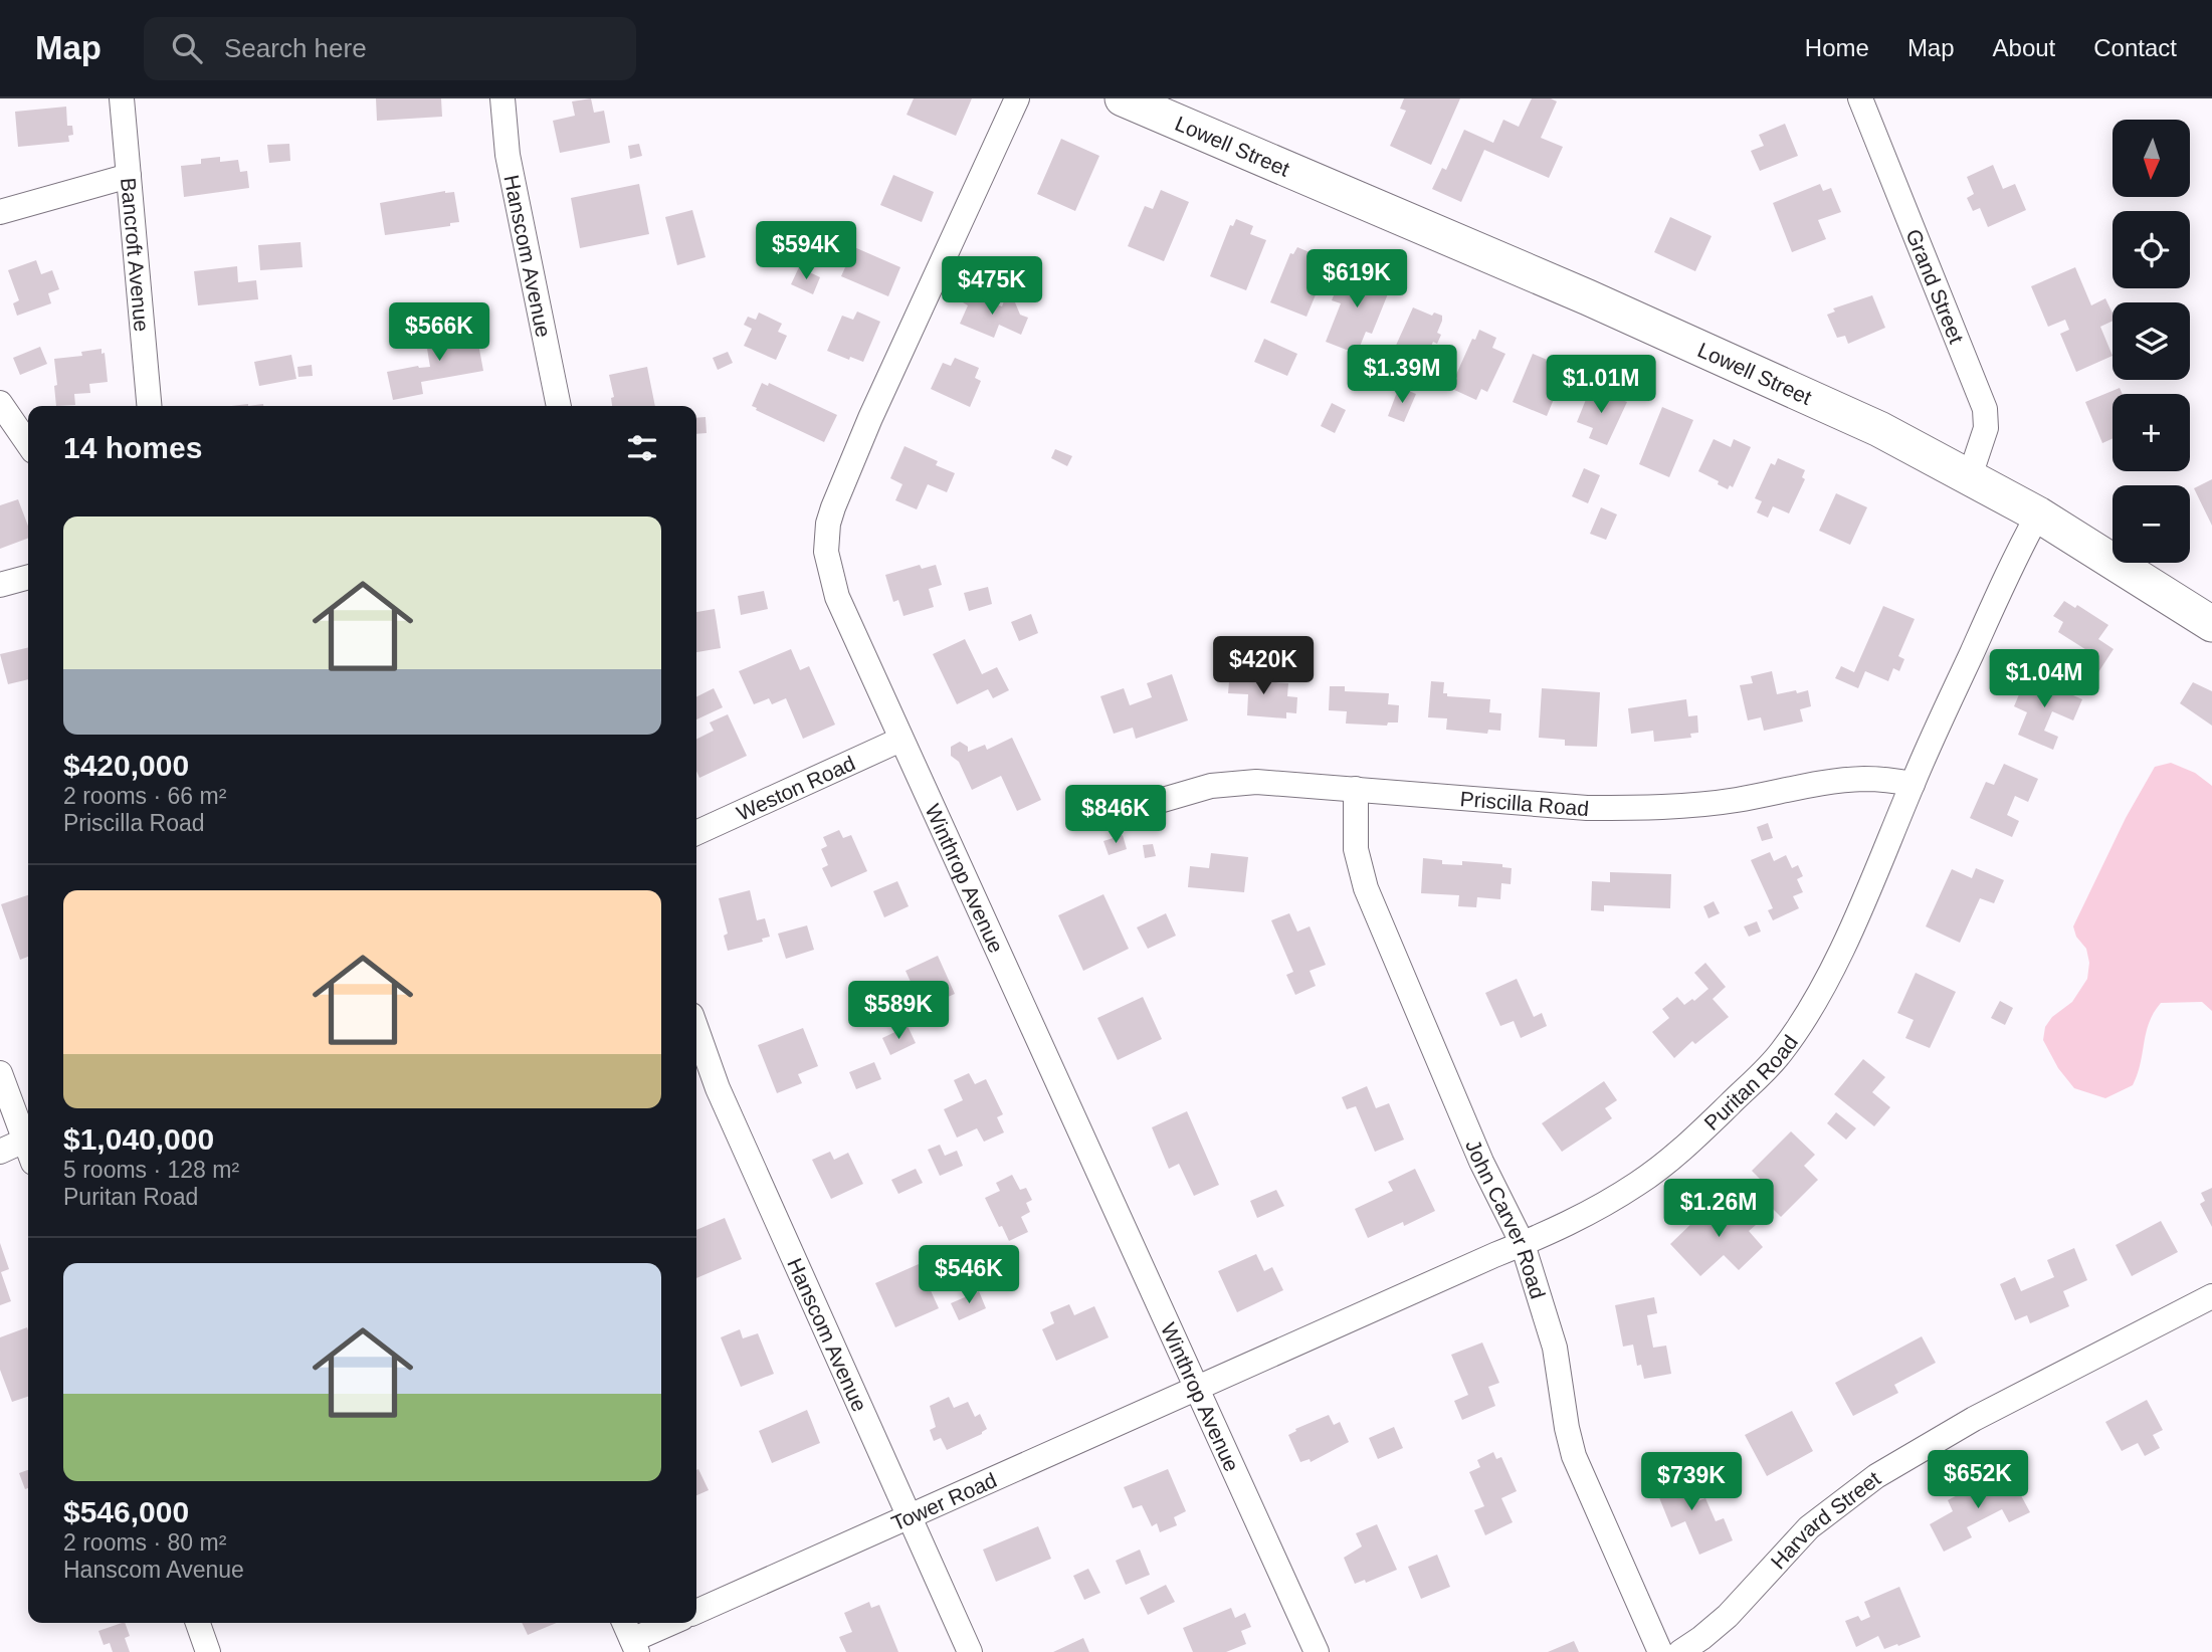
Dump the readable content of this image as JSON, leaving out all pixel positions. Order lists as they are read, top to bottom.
{
  "streets": {
    "main road": ["Lowell Street"],
    "street": [
      "Bancroft Avenue",
      "Hanscom Avenue",
      "Grand Street",
      "Weston Road",
      "Priscilla Road",
      "Winthrop Avenue",
      "Puritan Road",
      "John Carver Road",
      "Tower Road",
      "Harvard Street"
    ]
  },
  "crossings": [
    ["Lowell Street", "Grand Street"],
    ["Lowell Street", "Puritan Road"],
    ["Hanscom Avenue", "Tower Road"],
    ["Weston Road", "Winthrop Avenue"],
    ["Priscilla Road", "Puritan Road"],
    ["Priscilla Road", "John Carver Road"],
    ["Winthrop Avenue", "Puritan Road"],
    ["Winthrop Avenue", "Tower Road"],
    ["Puritan Road", "John Carver Road"],
    ["Puritan Road", "Tower Road"]
  ],
  "north": "bottom",
  "page": {
    "header": "Map",
    "search": "Search here",
    "nav": [
      "Home",
      "Map",
      "About",
      "Contact"
    ],
    "map_buttons": ["+", "−"],
    "price": [
      "$594K",
      "$619K",
      "$475K",
      "$566K",
      "$1.39M",
      "$1.01M",
      "$420K",
      "$1.04M",
      "$846K",
      "$589K",
      "$1.26M",
      "$546K",
      "$652K",
      "$739K"
    ],
    "heading": "14 homes",
    "list": [
      {
        "name": "$420,000",
        "note": "2 rooms · 66 m² · Priscilla Road"
      },
      {
        "name": "$1,040,000",
        "note": "5 rooms · 128 m² · Puritan Road"
      },
      {
        "name": "$546,000",
        "note": "2 rooms · 80 m² · Hanscom Avenue"
      }
    ]
  }
}
